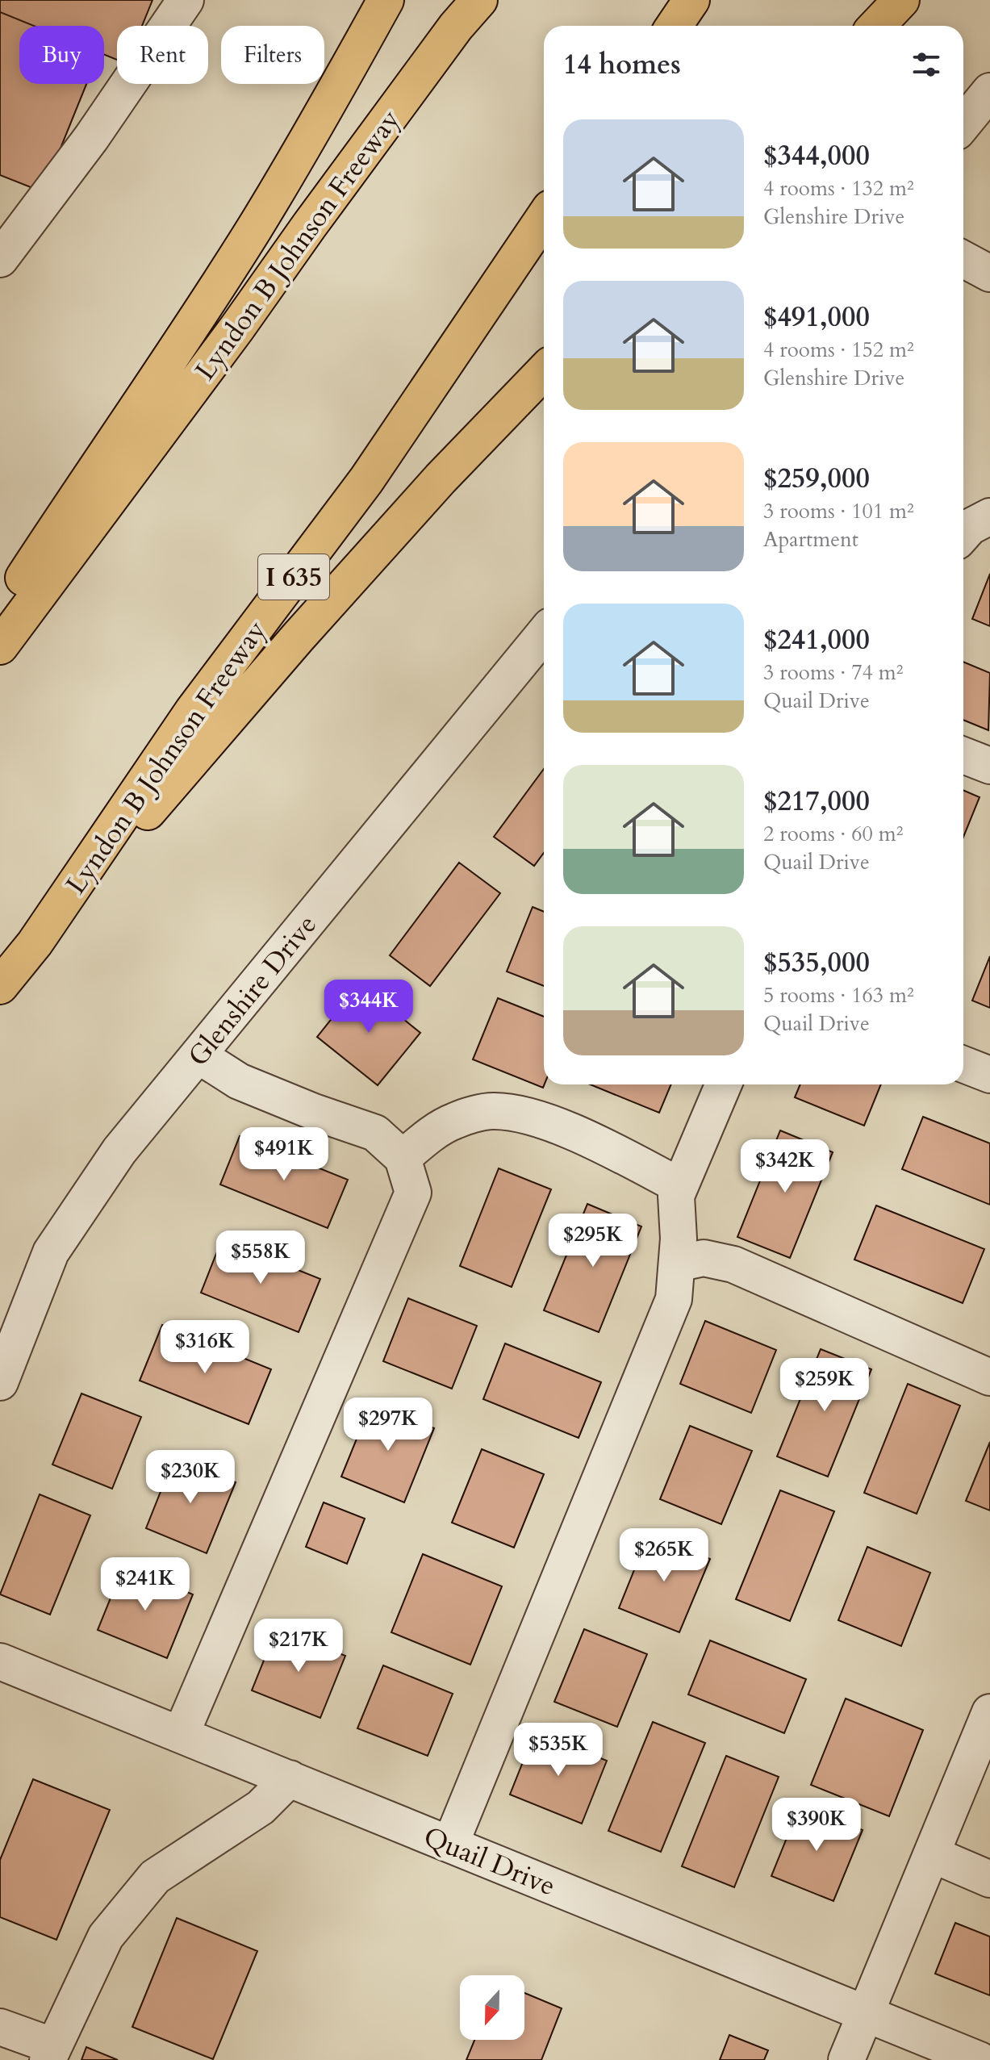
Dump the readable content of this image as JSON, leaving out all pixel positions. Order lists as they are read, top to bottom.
{
  "streets": {
    "highway": ["Lyndon B Johnson Freeway", "I 635"],
    "street": ["Glenshire Drive", "Quail Drive"]
  },
  "north": "bottom",
  "page": {
    "chip": ["Buy", "Rent", "Filters"],
    "heading": "14 homes",
    "list": [
      {
        "name": "$344,000",
        "note": "4 rooms · 132 m² · Glenshire Drive"
      },
      {
        "name": "$491,000",
        "note": "4 rooms · 152 m² · Glenshire Drive"
      },
      {
        "name": "$259,000",
        "note": "3 rooms · 101 m² · Apartment"
      },
      {
        "name": "$241,000",
        "note": "3 rooms · 74 m² · Quail Drive"
      },
      {
        "name": "$217,000",
        "note": "2 rooms · 60 m² · Quail Drive"
      },
      {
        "name": "$535,000",
        "note": "5 rooms · 163 m² · Quail Drive"
      }
    ],
    "price": [
      "$344K",
      "$491K",
      "$342K",
      "$295K",
      "$558K",
      "$316K",
      "$259K",
      "$297K",
      "$230K",
      "$265K",
      "$241K",
      "$217K",
      "$535K",
      "$390K"
    ]
  }
}
